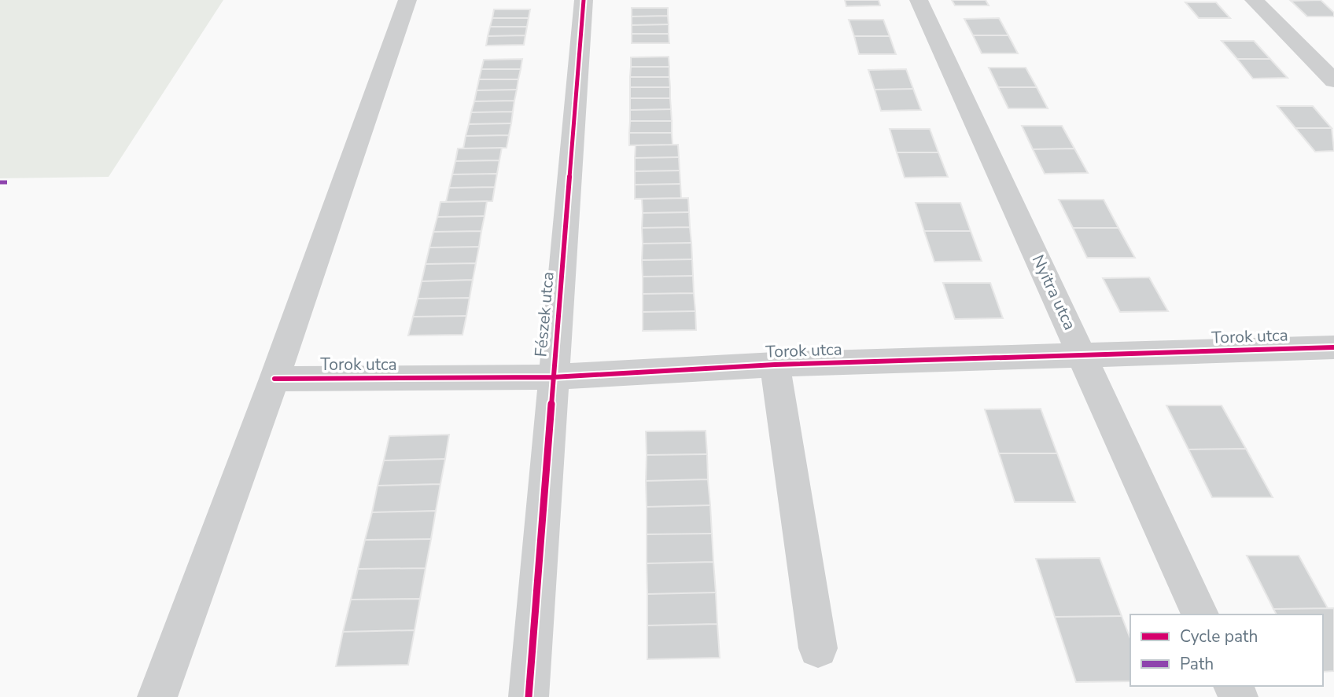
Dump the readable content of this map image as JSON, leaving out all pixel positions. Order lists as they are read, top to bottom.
{
  "streets": {
    "street": ["Nyitra utca", "Fészek utca", "Torok utca"]
  },
  "crossings": [
    ["Nyitra utca", "Torok utca"],
    ["Fészek utca", "Torok utca"]
  ],
  "legend": ["Cycle path", "Path"]
}
